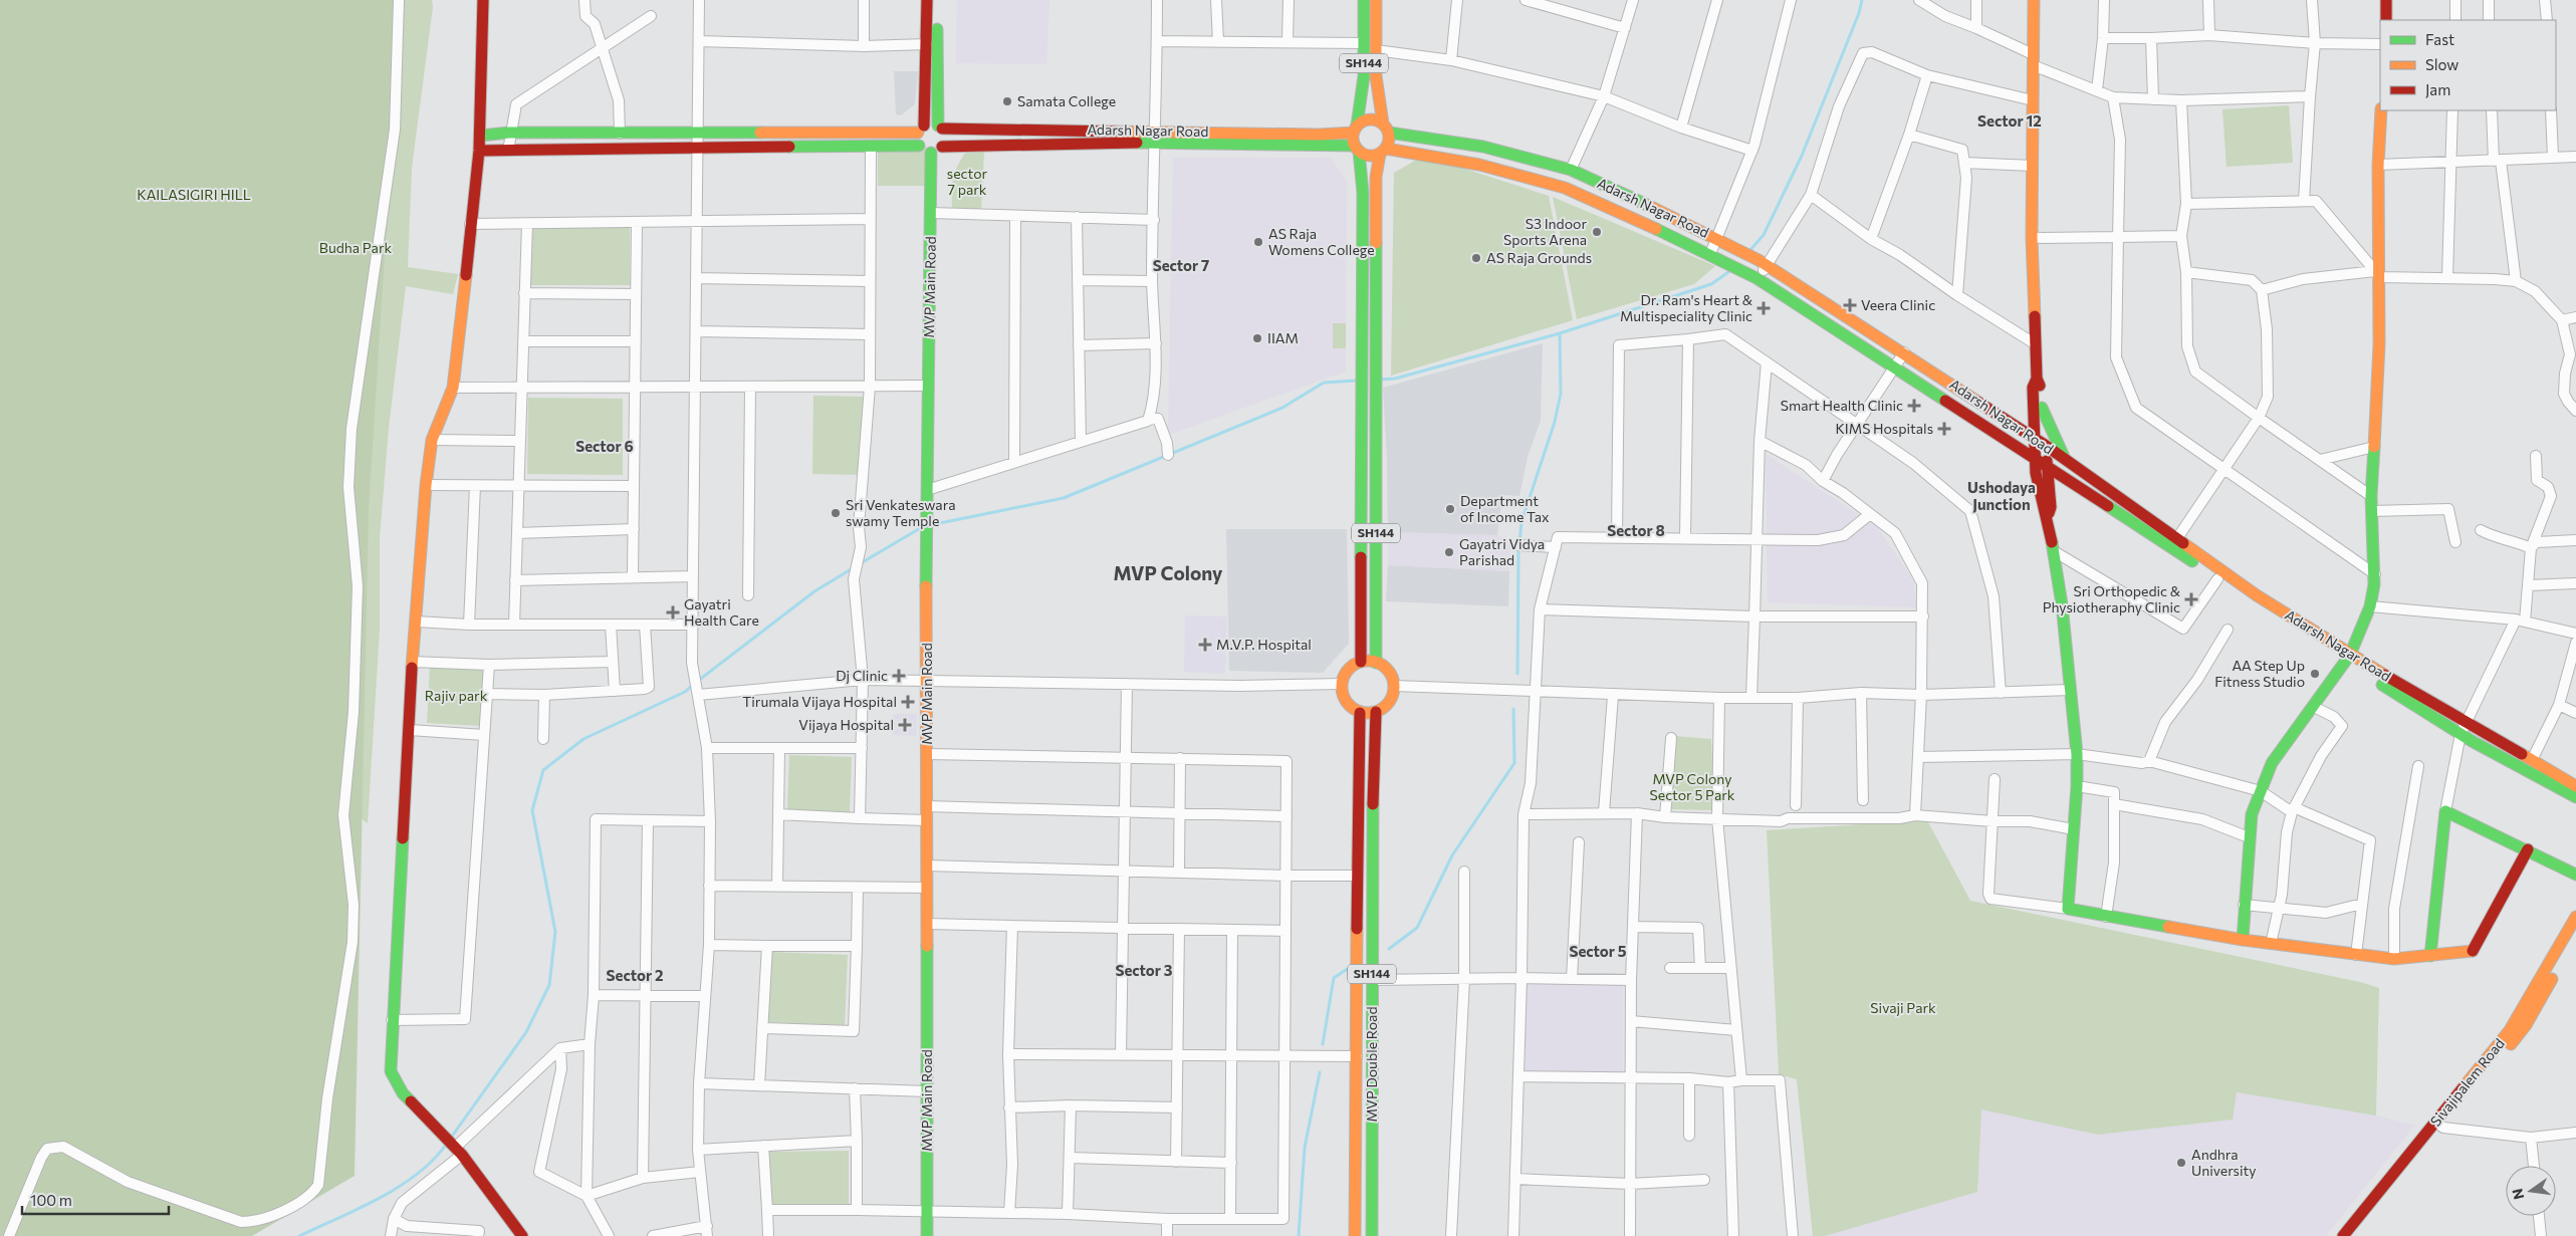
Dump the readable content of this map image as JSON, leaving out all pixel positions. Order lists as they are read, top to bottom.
{
  "streets": {
    "street": [
      "SH144",
      "Adarsh Nagar Road",
      "MVP Main Road",
      "MVP Double Road",
      "Sivajipalem Road"
    ]
  },
  "crossings": [
    ["SH144", "Adarsh Nagar Road"],
    ["SH144", "MVP Double Road"],
    ["Adarsh Nagar Road", "MVP Main Road"]
  ],
  "districts": [
    "Sector 12",
    "Sector 7",
    "Sector 6",
    "Ushodaya Junction",
    "Sector 8",
    "MVP Colony",
    "Sector 5",
    "Sector 3",
    "Sector 2"
  ],
  "parks": [
    "sector 7 park",
    "KAILASIGIRI HILL",
    "Budha Park",
    "Rajiv park",
    "MVP Colony Sector 5 Park",
    "Sivaji Park"
  ],
  "places": {
    "other": [
      "Samata College",
      "S3 Indoor Sports Arena",
      "AS Raja Womens College",
      "AS Raja Grounds",
      "IIAM",
      "Department of Income Tax",
      "Sri Venkateswara swamy Temple",
      "Gayatri Vidya Parishad",
      "AA Step Up Fitness Studio",
      "Andhra University"
    ],
    "health": [
      "Veera Clinic",
      "Dr. Ram's Heart & Multispeciality Clinic",
      "Smart Health Clinic",
      "KIMS Hospitals",
      "Sri Orthopedic & Physiotheraphy Clinic",
      "Gayatri Health Care",
      "M.V.P. Hospital",
      "Dj Clinic",
      "Tirumala Vijaya Hospital",
      "Vijaya Hospital"
    ]
  },
  "legend": ["Fast", "Slow", "Jam"],
  "scale_bar": "100 m",
  "north": "left"
}
